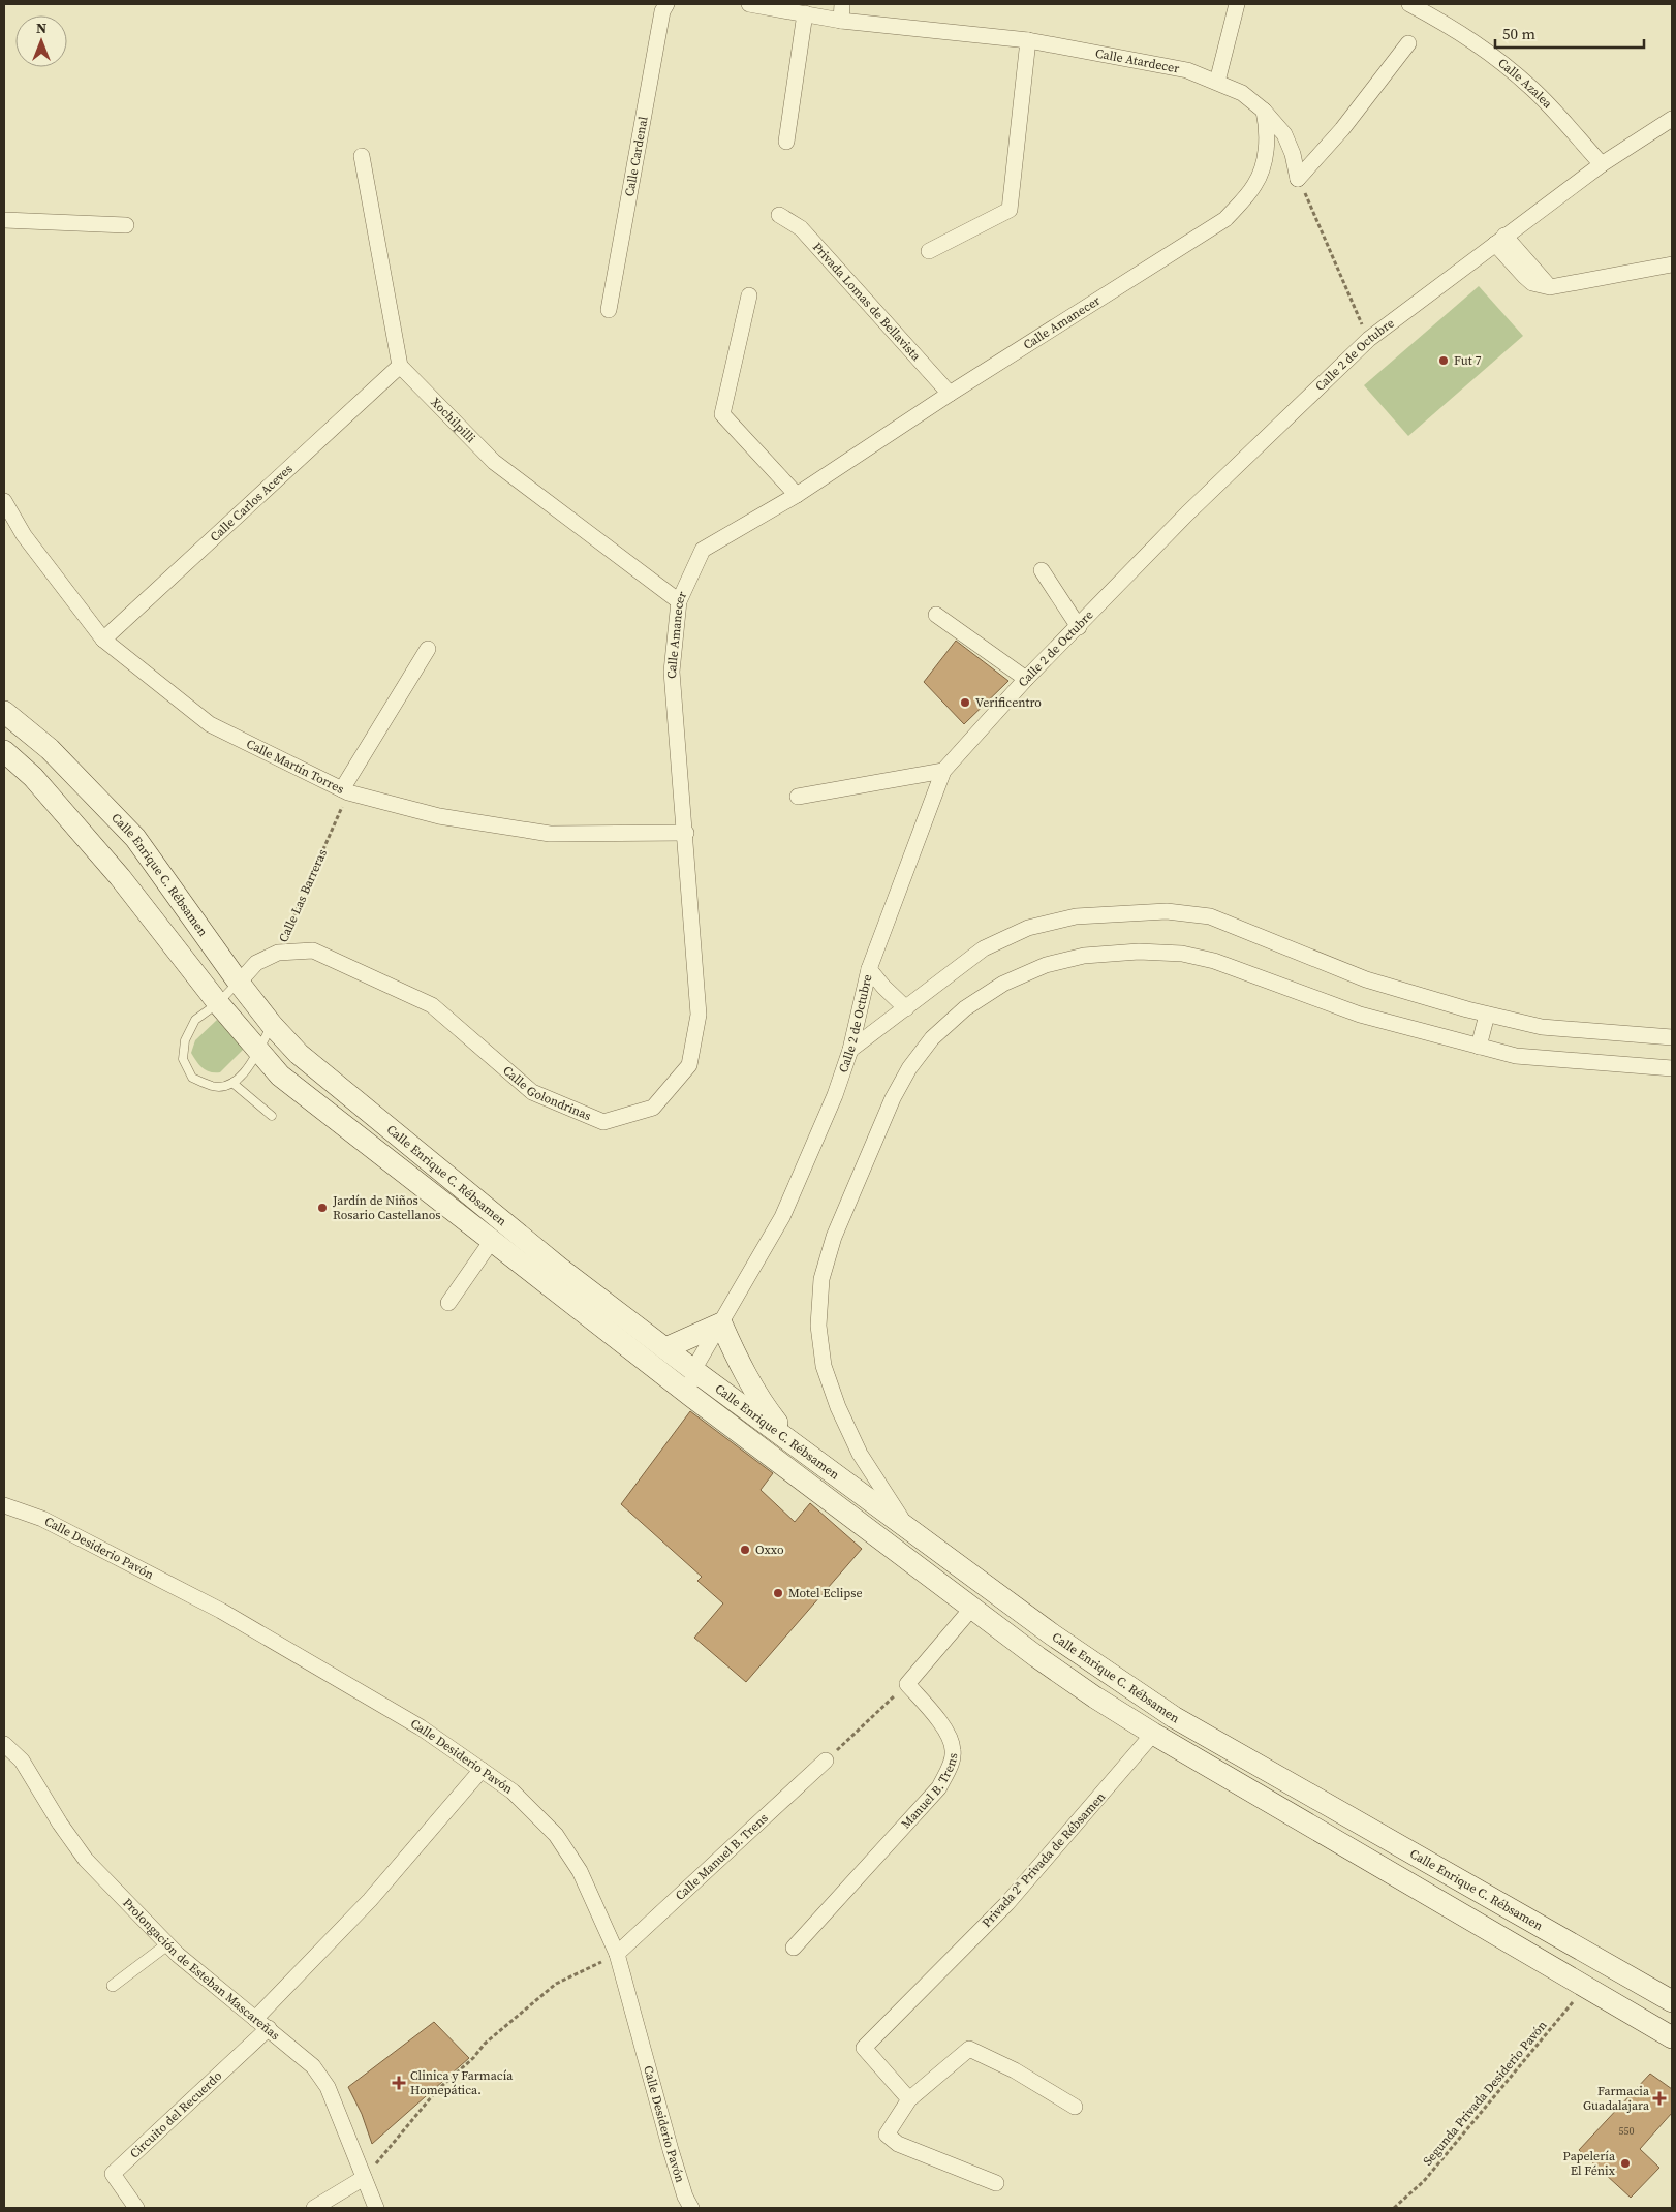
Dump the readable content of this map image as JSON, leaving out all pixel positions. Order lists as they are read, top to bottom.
{
  "streets": {
    "main road": ["Calle Enrique C. Rébsamen"],
    "street": [
      "Calle Atardecer",
      "Calle Azalea",
      "Calle Cardenal",
      "Privada Lomas de Bellavista",
      "Calle Amanecer",
      "Calle 2 de Octubre",
      "Xochilpilli",
      "Calle Carlos Aceves",
      "Calle Martín Torres",
      "Calle Las Barreras",
      "Calle Golondrinas",
      "Calle Desiderio Pavón",
      "Manuel B. Trens",
      "Calle Manuel B. Trens",
      "Privada 2ª Privada de Rébsamen",
      "Prolongación de Esteban Mascareñas",
      "Circuito del Recuerdo"
    ],
    "path": ["Segunda Privada Desiderio Pavón"]
  },
  "crossings": [
    ["Calle Atardecer", "Calle Amanecer"],
    ["Calle Azalea", "Calle 2 de Octubre"],
    ["Privada Lomas de Bellavista", "Calle Amanecer"],
    ["Calle Amanecer", "Xochilpilli"],
    ["Calle Amanecer", "Calle Martín Torres"],
    ["Calle Amanecer", "Calle Golondrinas"],
    ["Calle 2 de Octubre", "Calle Enrique C. Rébsamen"],
    ["Xochilpilli", "Calle Carlos Aceves"],
    ["Calle Carlos Aceves", "Calle Martín Torres"],
    ["Calle Martín Torres", "Calle Las Barreras"],
    ["Calle Martín Torres", "Calle Golondrinas"],
    ["Calle Enrique C. Rébsamen", "Calle Las Barreras"],
    ["Calle Enrique C. Rébsamen", "Privada 2ª Privada de Rébsamen"],
    ["Calle Enrique C. Rébsamen", "Segunda Privada Desiderio Pavón"],
    ["Calle Las Barreras", "Calle Golondrinas"],
    ["Calle Desiderio Pavón", "Calle Manuel B. Trens"],
    ["Prolongación de Esteban Mascareñas", "Circuito del Recuerdo"]
  ],
  "places": {
    "other": [
      "Fut 7",
      "Verificentro",
      "Jardín de Niños Rosario Castellanos",
      "Oxxo",
      "Motel Eclipse",
      "Papelería El Fénix"
    ],
    "health": ["Clinica y Farmacía Homepática.", "Farmacia Guadalajara"]
  },
  "house_numbers": ["550"],
  "scale_bar": "50 m",
  "north": "top"
}
